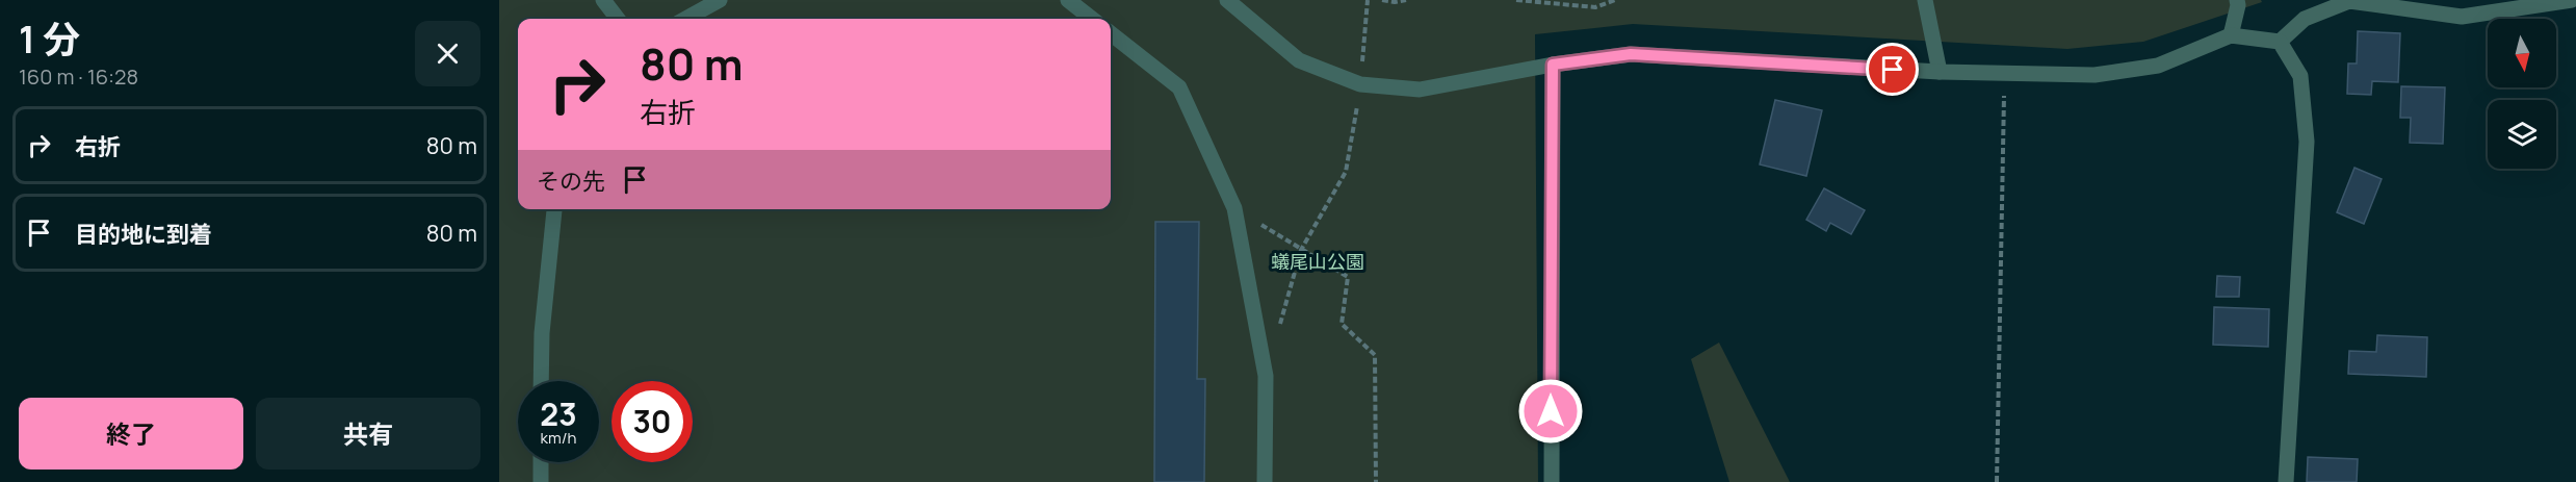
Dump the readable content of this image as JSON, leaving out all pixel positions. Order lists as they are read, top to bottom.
{
  "parks": ["蟻尾山公園"],
  "north": "bottom",
  "page": {
    "heading": ["1 分", "160 m · 16:28"],
    "turn": ["80 m", "右折"],
    "list": [
      {
        "name": "右折",
        "value": "80 m"
      },
      {
        "name": "目的地に到着",
        "value": "80 m"
      }
    ],
    "then": "その先",
    "speed": "23 km/h",
    "limit": "30",
    "buttons": ["終了", "共有"]
  }
}
